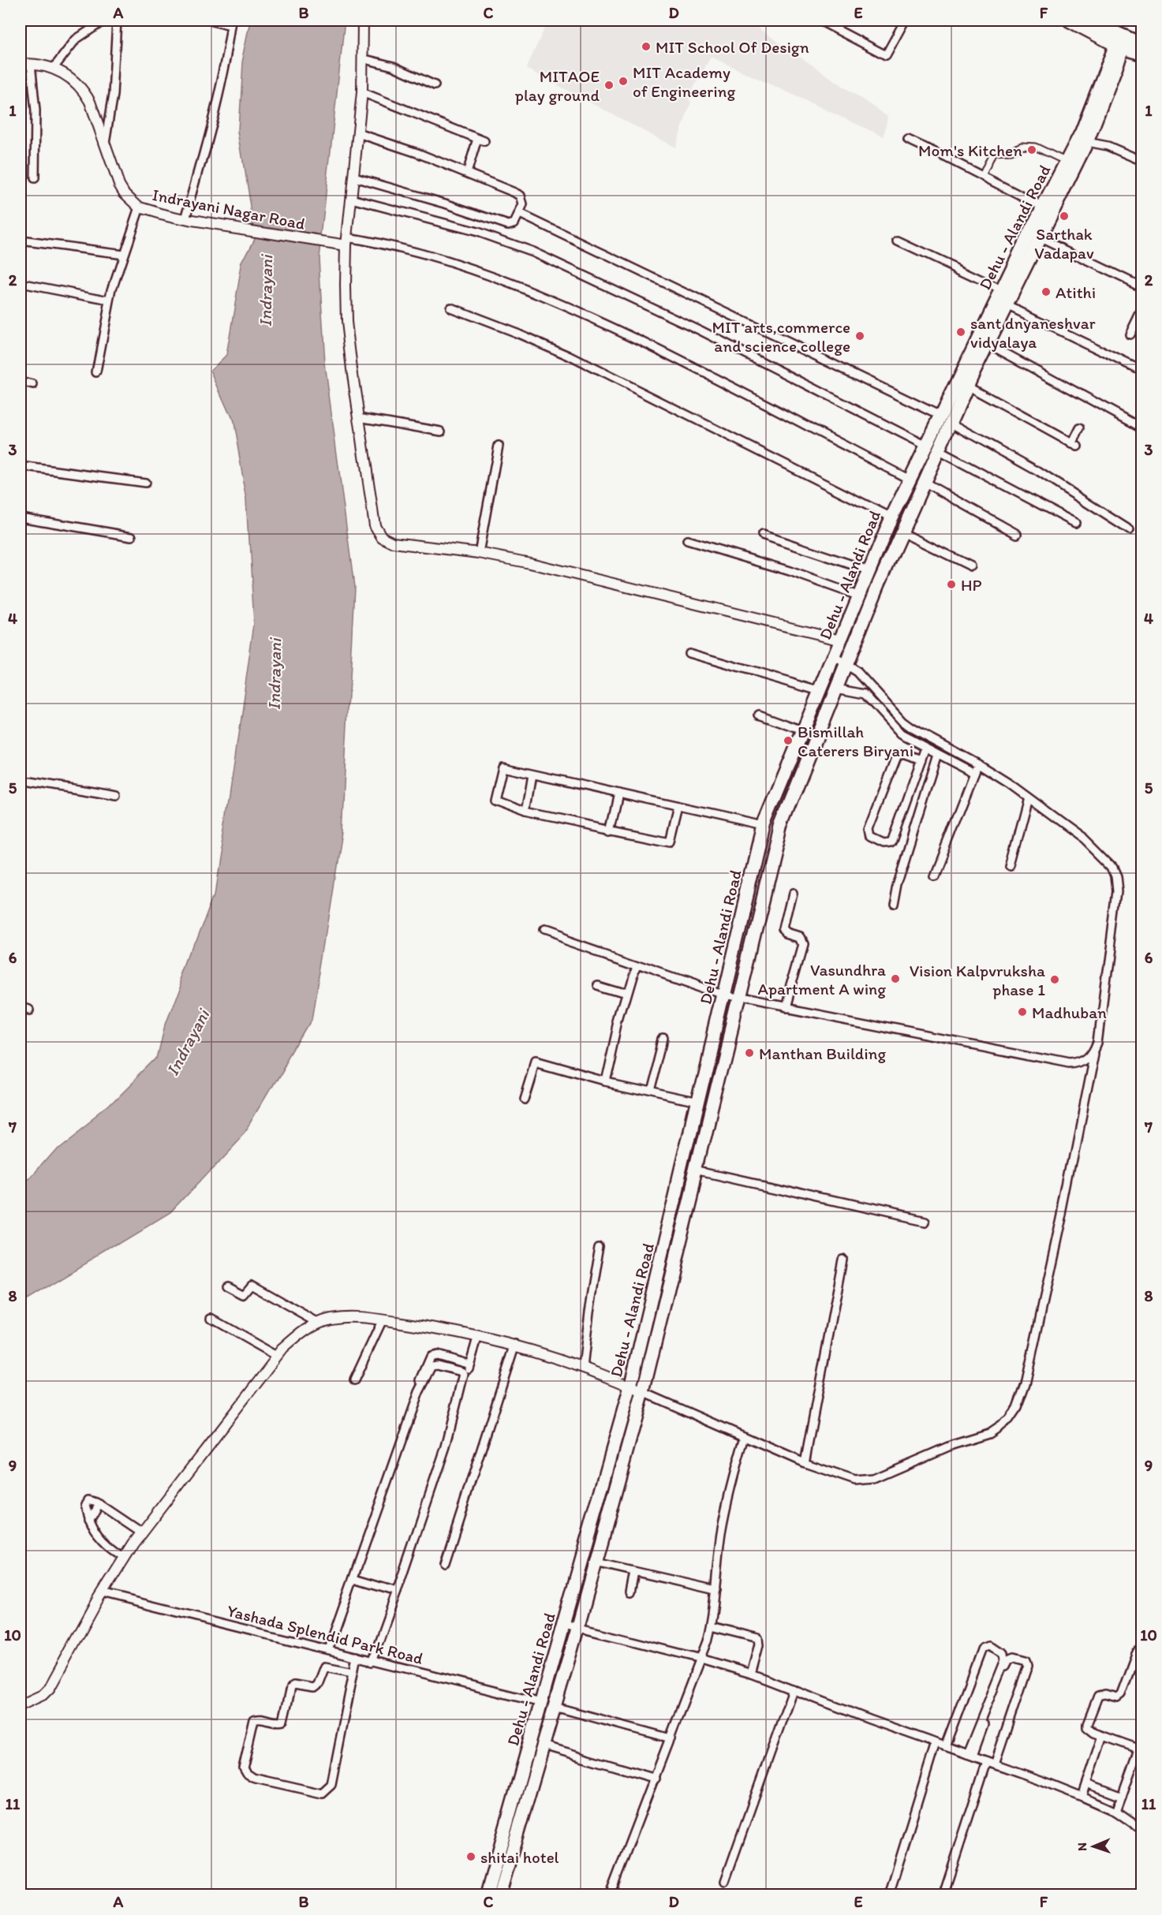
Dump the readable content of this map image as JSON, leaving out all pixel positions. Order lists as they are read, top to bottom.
{
  "streets": {
    "main road": ["Dehu - Alandi Road"],
    "street": ["Indrayani Nagar Road", "Yashada Splendid Park Road"]
  },
  "crossings": [
    ["Dehu - Alandi Road", "Yashada Splendid Park Road"]
  ],
  "water": ["Indrayani"],
  "places": [
    "MIT School Of Design",
    "MIT Academy of Engineering",
    "MITAOE play ground",
    "Mom's Kitchen",
    "Sarthak Vadapav",
    "Atithi",
    "sant dnyaneshvar vidyalaya",
    "MIT arts,commerce and science college",
    "HP",
    "Bismillah Caterers Biryani",
    "Vasundhra Apartment A wing",
    "Vision Kalpvruksha phase 1",
    "Madhuban",
    "Manthan Building",
    "shitai hotel"
  ],
  "north": "left",
  "grid": {
    "columns": [
      "A",
      "B",
      "C",
      "D",
      "E",
      "F"
    ],
    "rows": [
      "1",
      "2",
      "3",
      "4",
      "5",
      "6",
      "7",
      "8",
      "9",
      "10",
      "11"
    ]
  }
}
